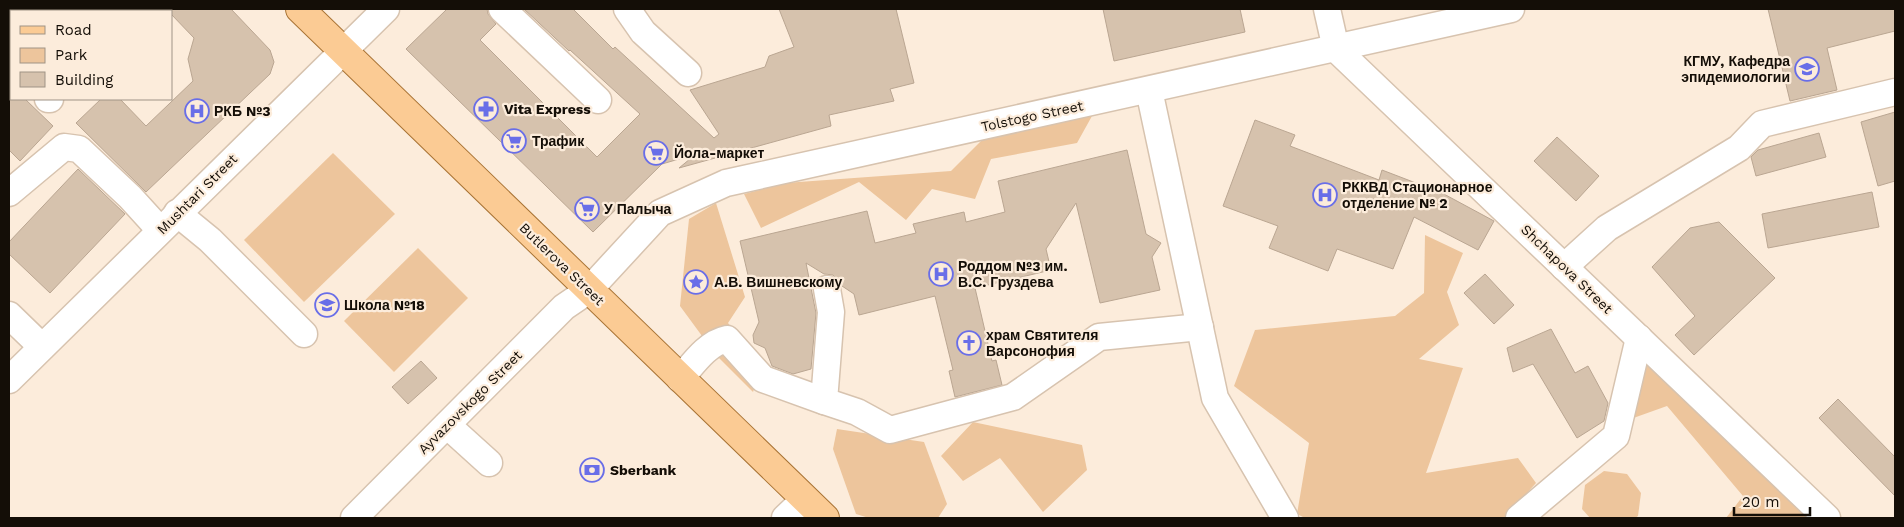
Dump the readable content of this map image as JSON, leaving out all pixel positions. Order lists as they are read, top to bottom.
{
  "streets": {
    "main road": ["Butlerova Street"],
    "street": [
      "Tolstogo Street",
      "Mushtari Street",
      "Shchapova Street",
      "Ayvazovskogo Street"
    ]
  },
  "crossings": [
    ["Tolstogo Street", "Butlerova Street"],
    ["Tolstogo Street", "Shchapova Street"],
    ["Tolstogo Street", "Ayvazovskogo Street"],
    ["Mushtari Street", "Butlerova Street"],
    ["Butlerova Street", "Ayvazovskogo Street"]
  ],
  "places": {
    "school or university": ["КГМУ, Кафедра эпидемиологии", "Школа №18"],
    "pharmacy": ["Vita Express"],
    "hospital": ["РКБ №3", "РККВД Стационарное отделение № 2", "Роддом №3 им. В.С. Груздева"],
    "supermarket": ["Трафик", "Йола-маркет", "У Палыча"],
    "place": ["А.В. Вишневскому"],
    "church": ["храм Святителя Варсонофия"],
    "bank": ["Sberbank"]
  },
  "legend": ["Road", "Park", "Building"],
  "scale_bar": "20 m"
}
